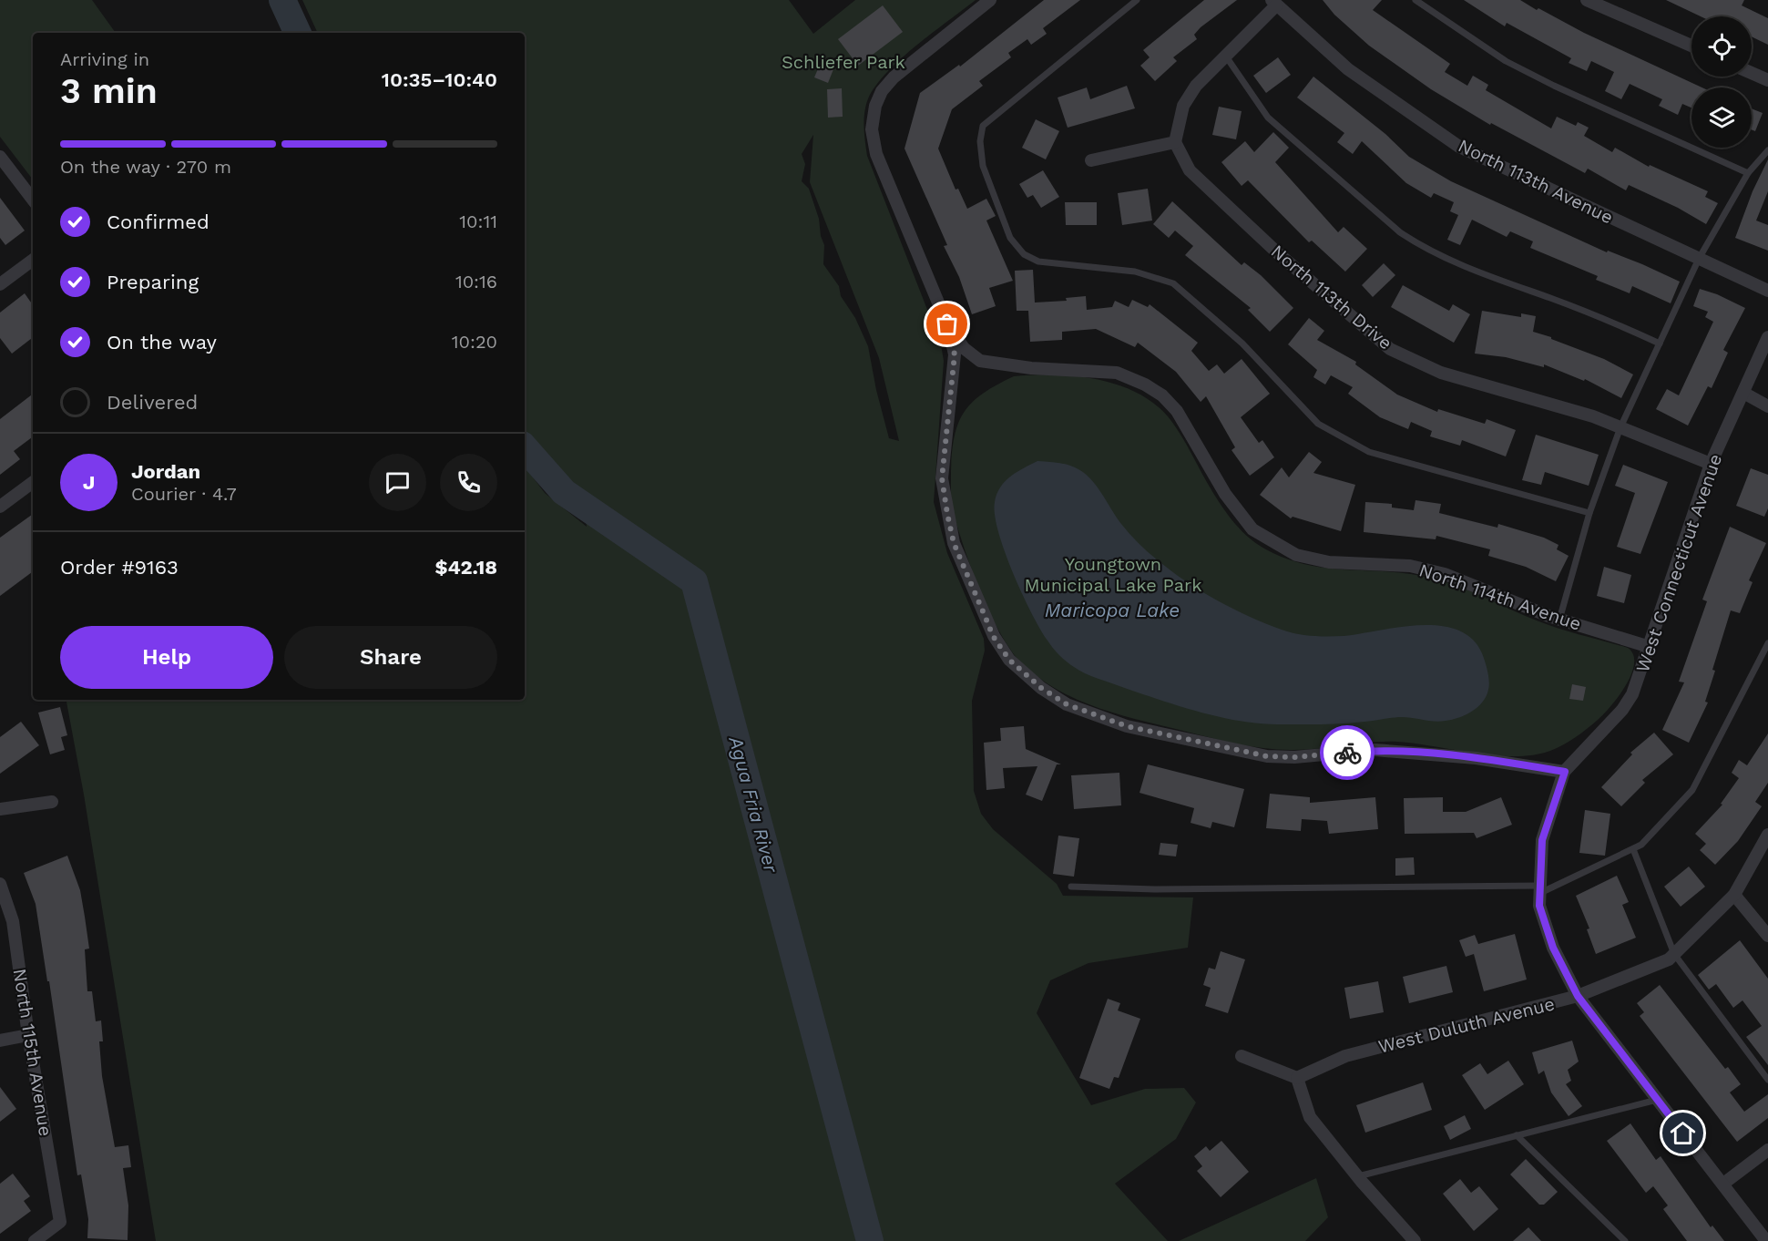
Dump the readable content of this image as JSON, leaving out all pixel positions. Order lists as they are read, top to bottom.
{
  "streets": {
    "street": [
      "North 113th Avenue",
      "North 113th Drive",
      "West Connecticut Avenue",
      "North 114th Avenue",
      "West Duluth Avenue",
      "North 115th Avenue"
    ]
  },
  "crossings": [
    ["North 113th Drive", "West Connecticut Avenue"],
    ["West Connecticut Avenue", "North 114th Avenue"]
  ],
  "water": ["Maricopa Lake", "Agua Fria River"],
  "parks": ["Schliefer Park", "Youngtown Municipal Lake Park"],
  "page": {
    "heading": ["3 min", "Arriving in", "10:35–10:40"],
    "panel": [
      "Jordan",
      "Courier · 4.7",
      "Order #9163",
      "$42.18"
    ],
    "bar": "On the way · 270 m",
    "list": [
      ["Confirmed", "10:11"],
      ["Preparing", "10:16"],
      ["On the way", "10:20"],
      "Delivered"
    ],
    "round": "J",
    "buttons": ["Help", "Share"]
  }
}
